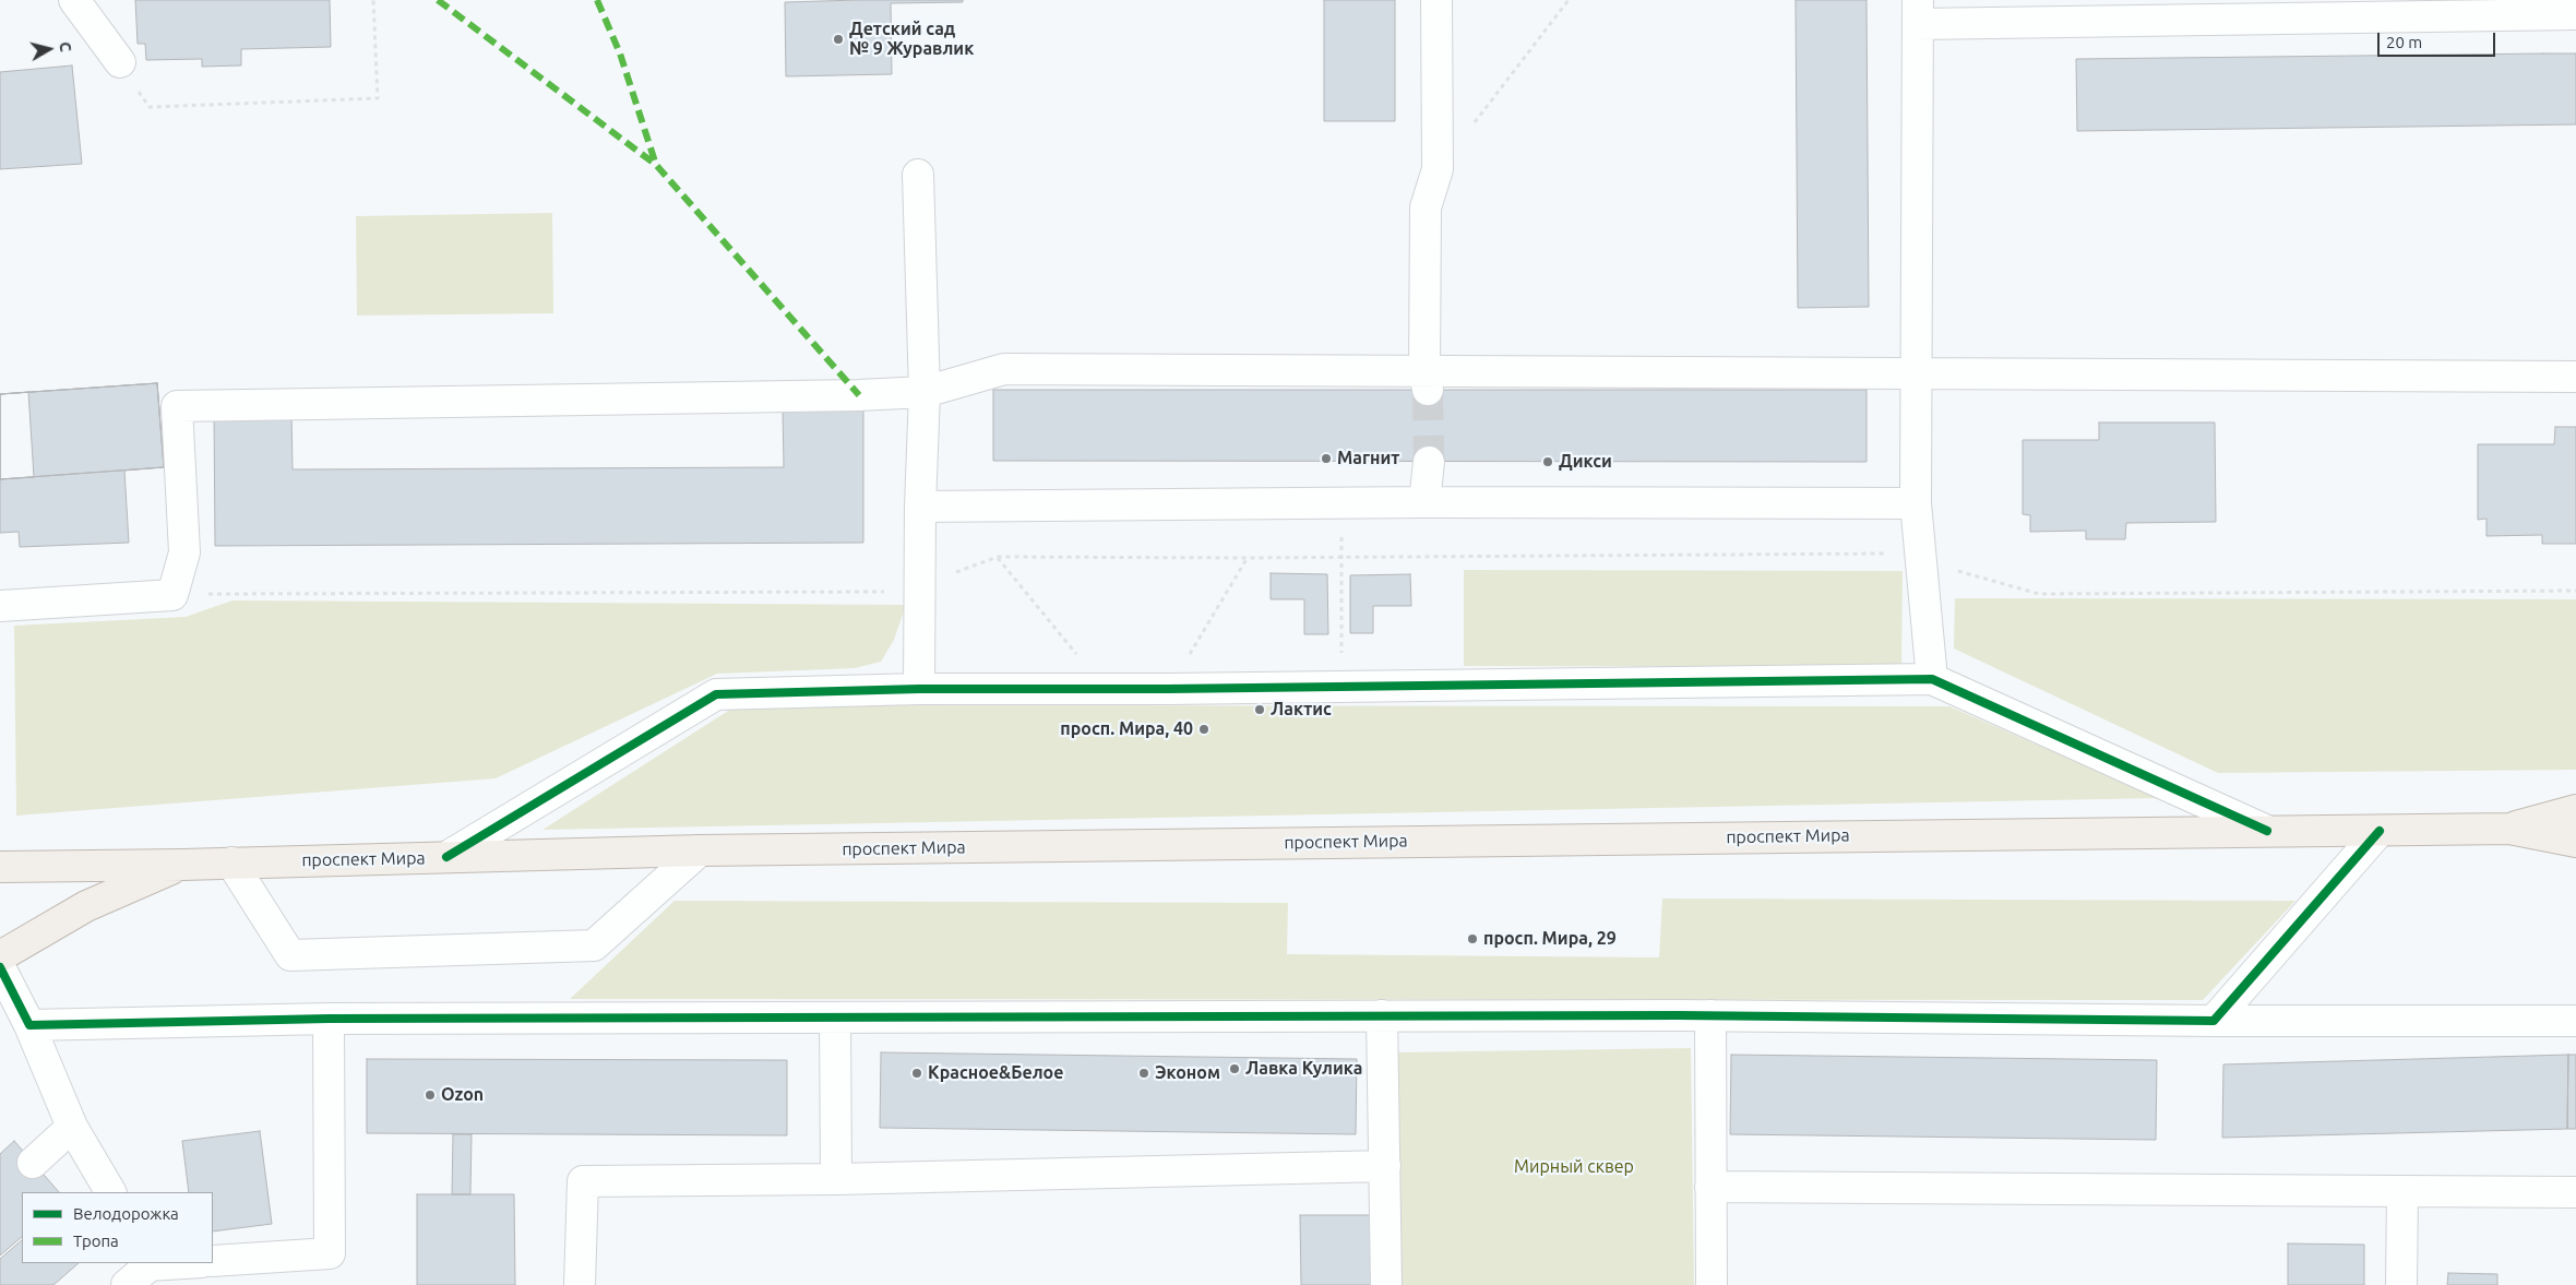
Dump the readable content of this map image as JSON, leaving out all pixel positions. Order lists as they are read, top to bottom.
{
  "streets": {
    "main road": ["проспект Мира"]
  },
  "parks": ["Мирный сквер"],
  "places": [
    "Детский сад № 9 Журавлик",
    "Магнит",
    "Дикси",
    "Лактис",
    "просп. Мира, 40",
    "просп. Мира, 29",
    "Лавка Кулика",
    "Красное&Белое",
    "Эконом",
    "Ozon"
  ],
  "legend": ["Велодорожка", "Тропа"],
  "scale_bar": "20 m",
  "north": "right"
}
